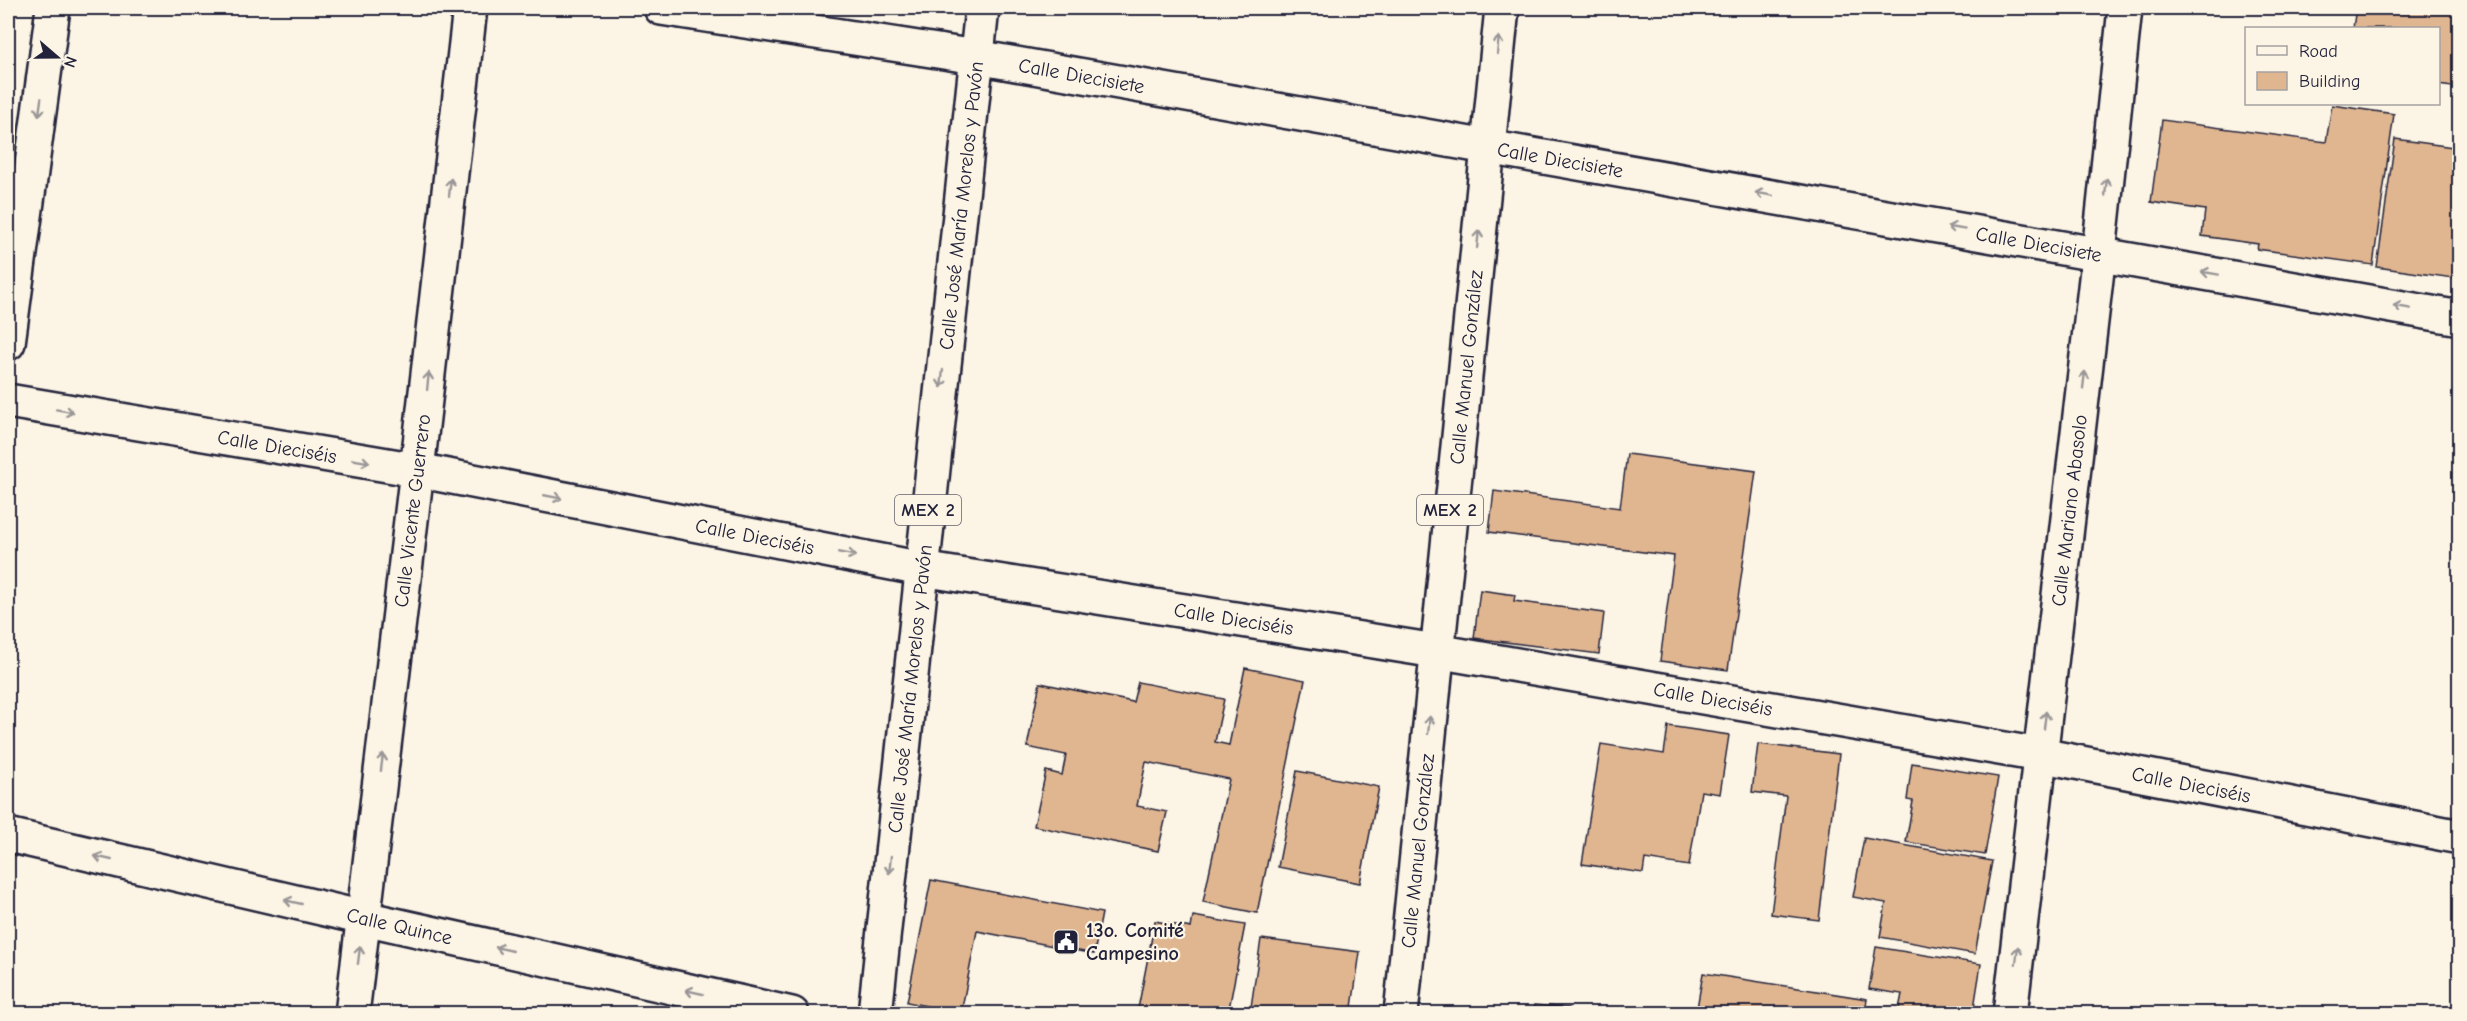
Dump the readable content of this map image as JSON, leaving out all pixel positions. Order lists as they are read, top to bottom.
{
  "streets": {
    "street": [
      "Calle Diecisiete",
      "Calle José María Morelos y Pavón",
      "Calle Manuel González",
      "Calle Dieciséis",
      "MEX 2",
      "Calle Vicente Guerrero",
      "Calle Mariano Abasolo",
      "Calle Quince"
    ]
  },
  "crossings": [
    ["Calle Diecisiete", "Calle José María Morelos y Pavón"],
    ["Calle Diecisiete", "Calle Manuel González"],
    ["Calle Diecisiete", "Calle Mariano Abasolo"],
    ["Calle José María Morelos y Pavón", "Calle Dieciséis"],
    ["Calle Manuel González", "Calle Dieciséis"],
    ["Calle Dieciséis", "Calle Vicente Guerrero"],
    ["Calle Dieciséis", "Calle Mariano Abasolo"],
    ["Calle Vicente Guerrero", "Calle Quince"]
  ],
  "one_way": [
    "Calle Diecisiete",
    "Calle José María Morelos y Pavón",
    "Calle Manuel González",
    "Calle Dieciséis",
    "Calle Vicente Guerrero",
    "Calle Mariano Abasolo",
    "Calle Quince"
  ],
  "places": {
    "public building": ["13o. Comité Campesino"]
  },
  "legend": ["Road", "Building"],
  "north": "right"
}
